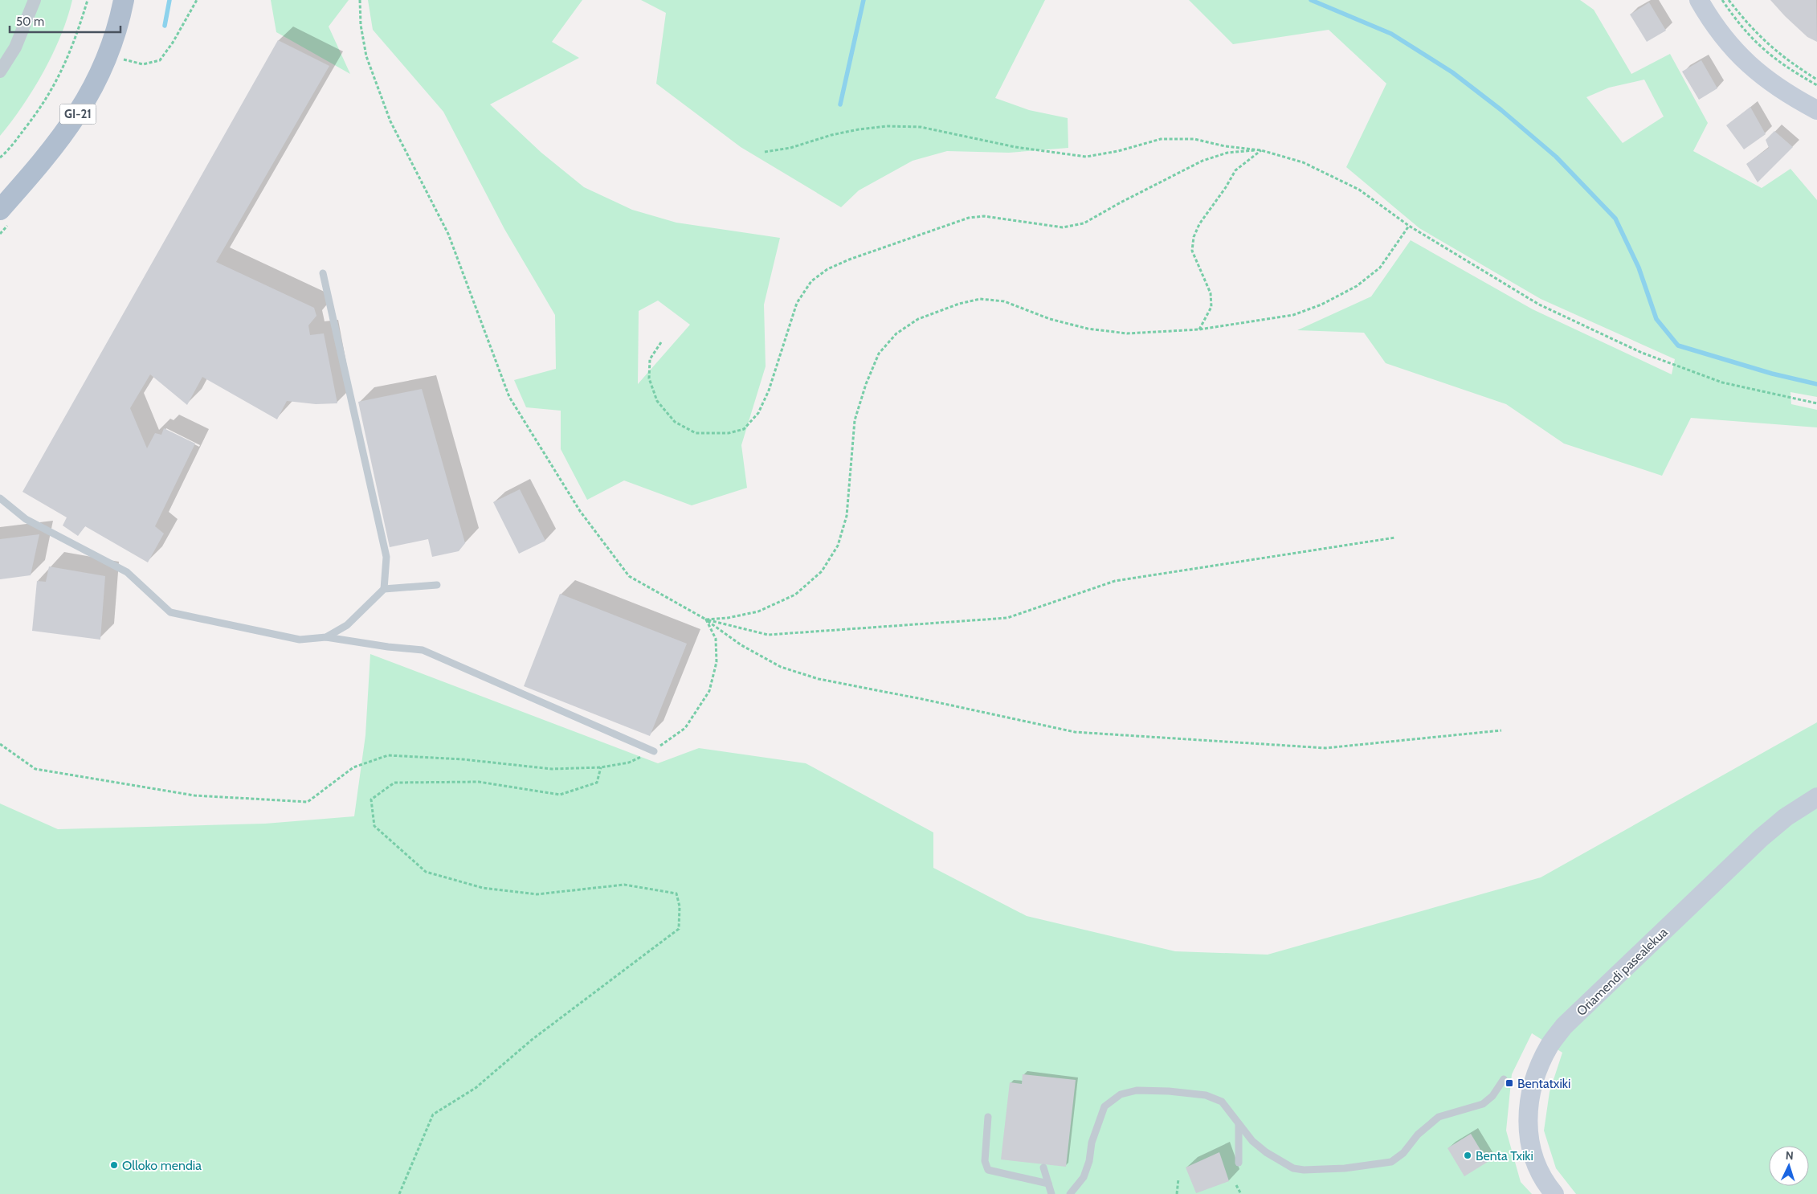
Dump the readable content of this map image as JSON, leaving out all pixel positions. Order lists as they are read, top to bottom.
{
  "streets": {
    "main road": ["GI-21", "Oriamendi pasealekua"]
  },
  "places": {
    "transit": ["Bentatxiki"],
    "other": ["Benta Txiki", "Olloko mendia"]
  },
  "scale_bar": "50 m",
  "north": "top"
}
